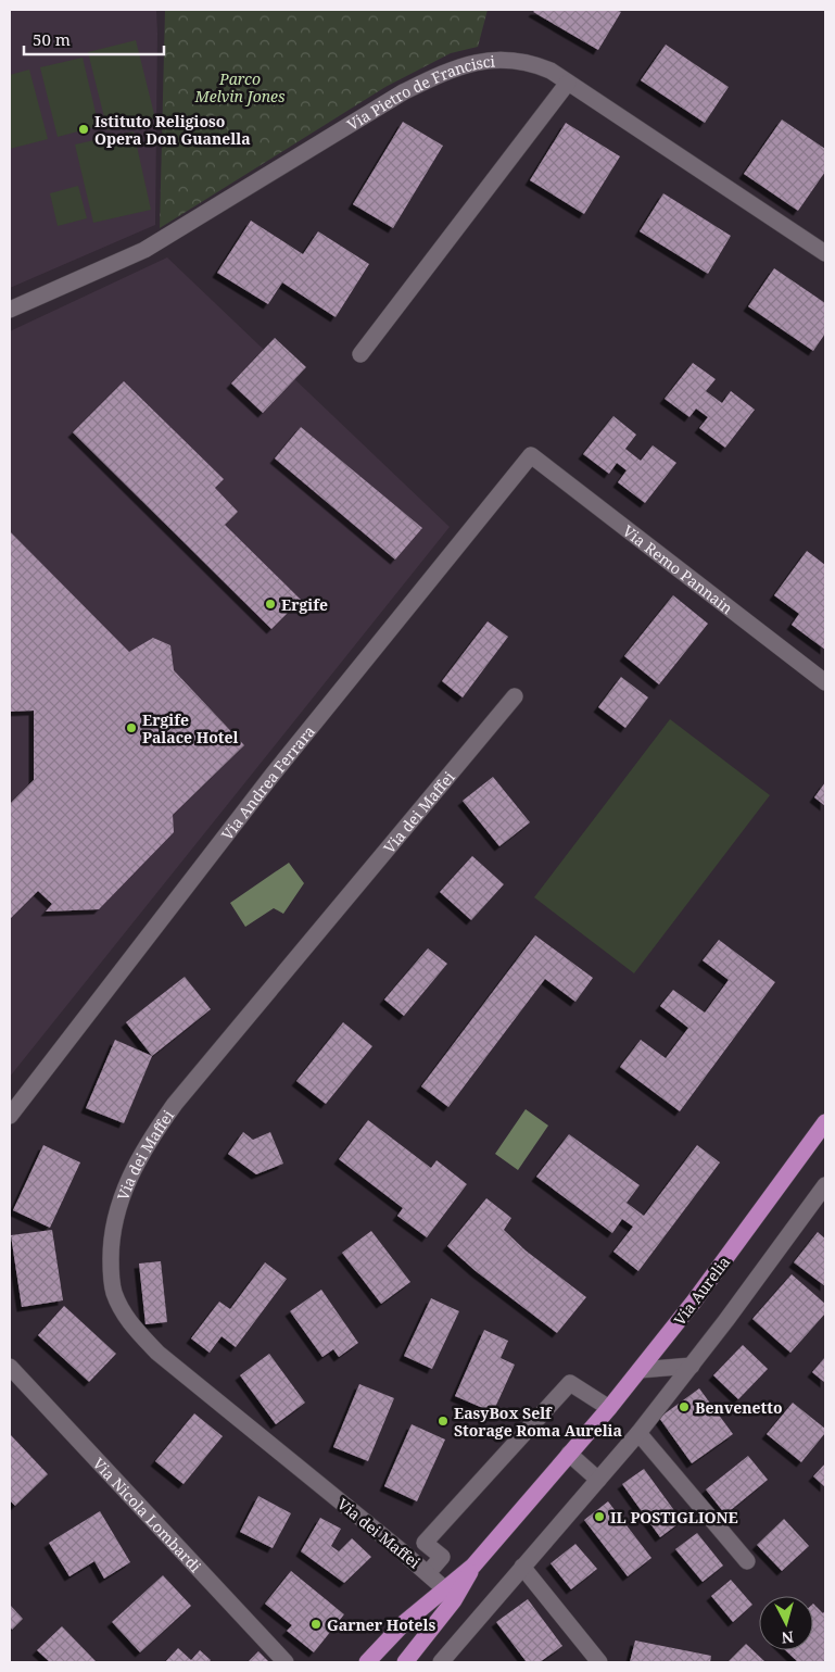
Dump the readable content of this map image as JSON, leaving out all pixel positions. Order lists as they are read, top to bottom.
{
  "streets": {
    "main road": ["Via Aurelia"],
    "street": [
      "Via Pietro de Francisci",
      "Via Remo Pannain",
      "Via Andrea Ferrara",
      "Via dei Maffei",
      "Via Nicola Lombardi"
    ]
  },
  "crossings": [
    ["Via Remo Pannain", "Via Andrea Ferrara"],
    ["Via dei Maffei", "Via Aurelia"]
  ],
  "parks": ["Parco Melvin Jones"],
  "places": [
    "Istituto Religioso Opera Don Guanella",
    "Ergife",
    "Ergife Palace Hotel",
    "Benvenetto",
    "EasyBox Self Storage Roma Aurelia",
    "IL POSTIGLIONE",
    "Garner Hotels"
  ],
  "scale_bar": "50 m",
  "north": "bottom"
}
